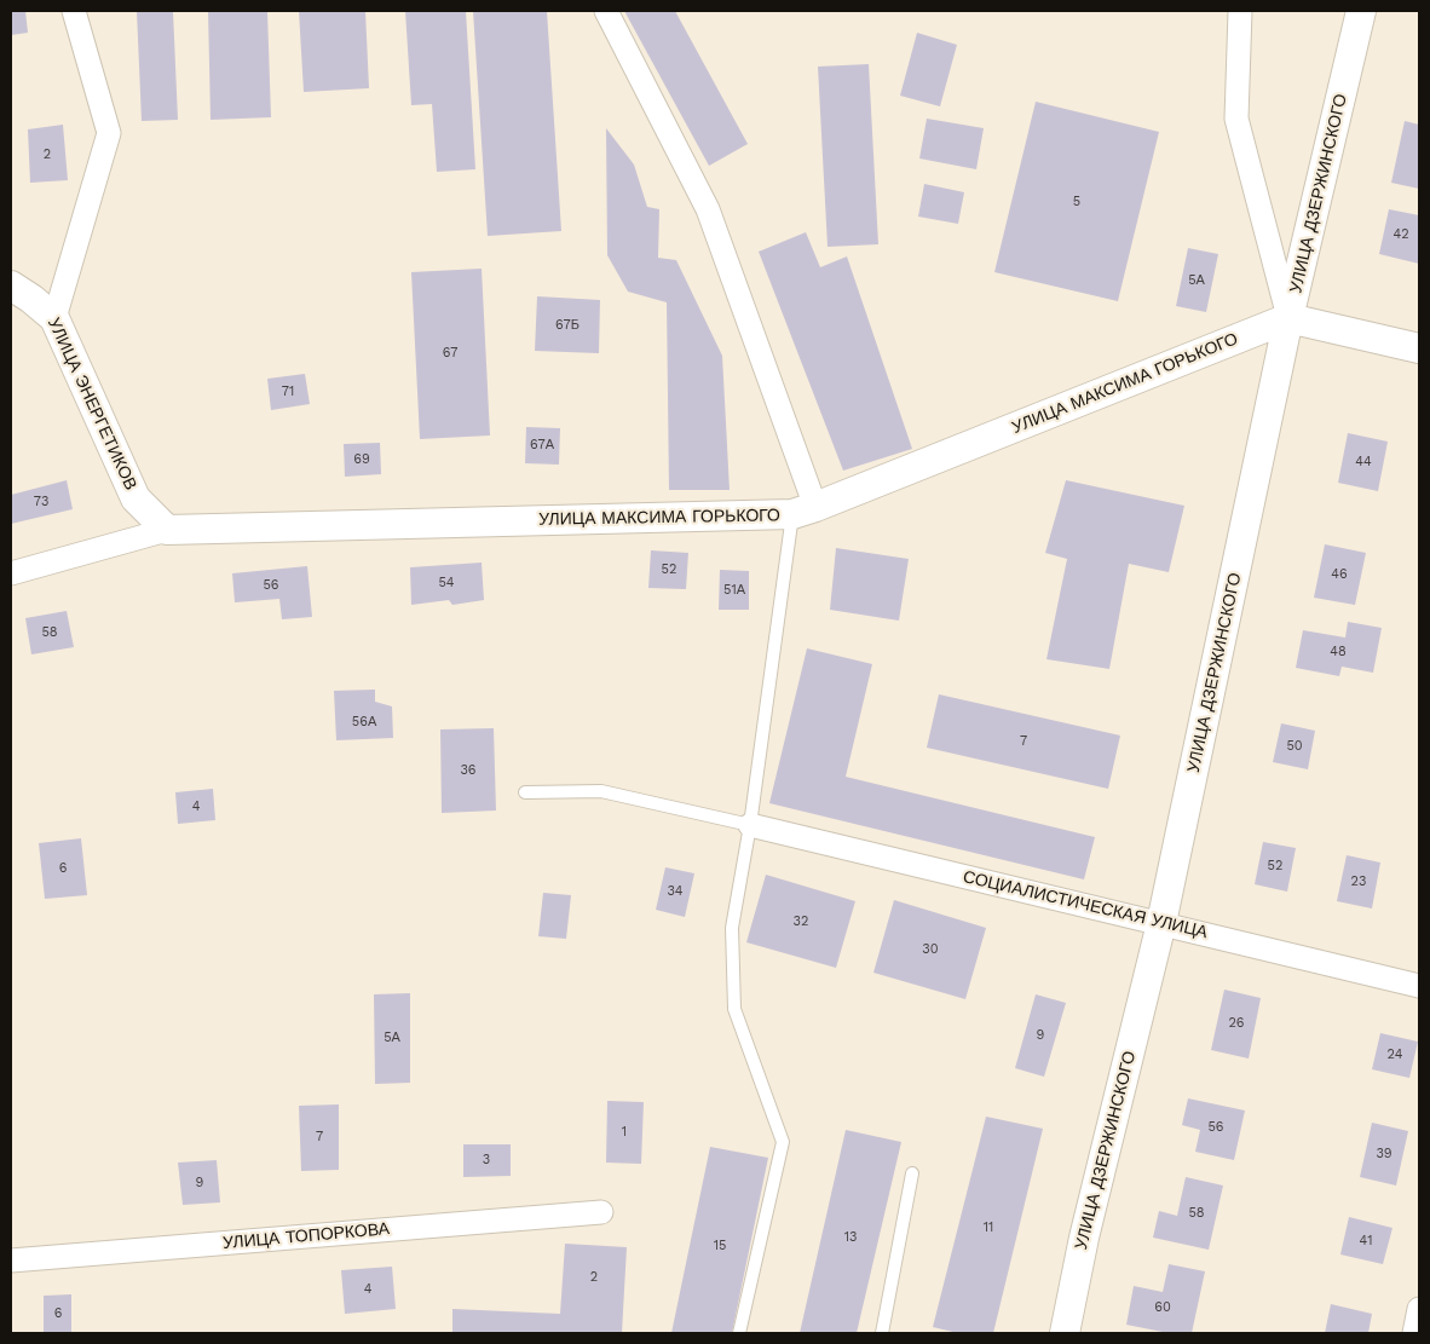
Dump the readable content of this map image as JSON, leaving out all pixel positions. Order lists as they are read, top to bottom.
{
  "streets": {
    "street": [
      "УЛИЦА ДЗЕРЖИНСКОГО",
      "УЛИЦА МАКСИМА ГОРЬКОГО",
      "УЛИЦА ЭНЕРГЕТИКОВ",
      "СОЦИАЛИСТИЧЕСКАЯ УЛИЦА",
      "УЛИЦА ТОПОРКОВА"
    ]
  },
  "crossings": [
    ["УЛИЦА ДЗЕРЖИНСКОГО", "УЛИЦА МАКСИМА ГОРЬКОГО"],
    ["УЛИЦА ДЗЕРЖИНСКОГО", "СОЦИАЛИСТИЧЕСКАЯ УЛИЦА"],
    ["УЛИЦА МАКСИМА ГОРЬКОГО", "УЛИЦА ЭНЕРГЕТИКОВ"]
  ],
  "house_numbers": [
    "2",
    "5",
    "42",
    "5А",
    "67Б",
    "67",
    "71",
    "67А",
    "69",
    "44",
    "73",
    "52",
    "46",
    "54",
    "56",
    "51А",
    "58",
    "48",
    "56А",
    "7",
    "50",
    "36",
    "4",
    "52",
    "6",
    "23",
    "34",
    "32",
    "30",
    "26",
    "9",
    "5А",
    "24",
    "56",
    "1",
    "7",
    "39",
    "3",
    "9",
    "58",
    "11",
    "13",
    "41",
    "15",
    "2",
    "4",
    "60",
    "6"
  ]
}
